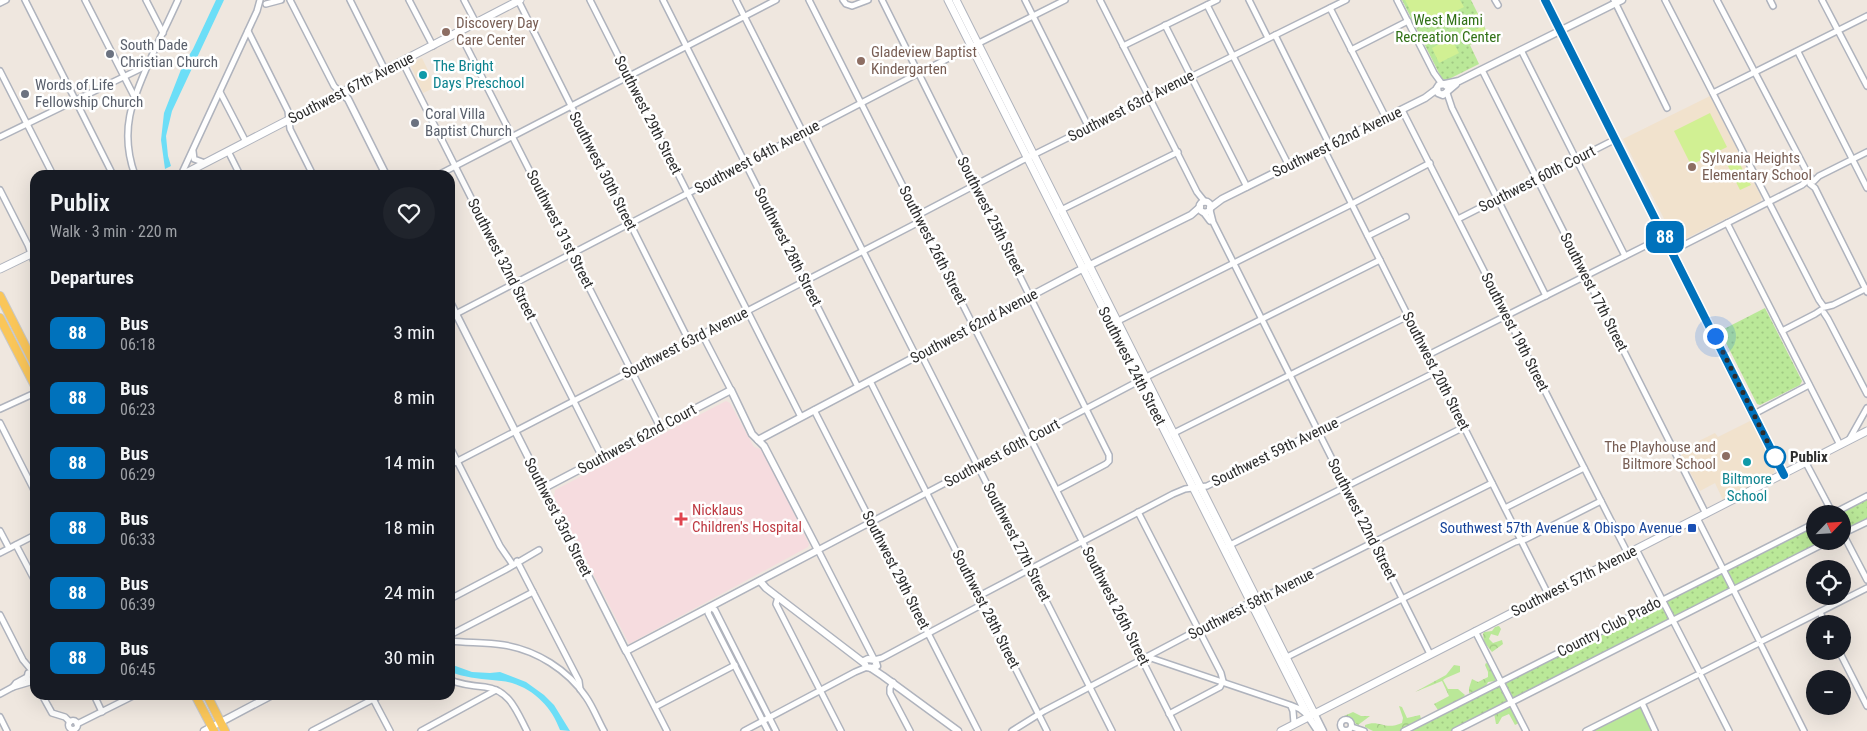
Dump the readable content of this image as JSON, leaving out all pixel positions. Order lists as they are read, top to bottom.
{
  "streets": {
    "main road": ["Southwest 67th Avenue", "Southwest 24th Street", "Southwest 57th Avenue"],
    "street": [
      "Southwest 63rd Avenue",
      "Southwest 29th Street",
      "Southwest 62nd Avenue",
      "Southwest 64th Avenue",
      "Southwest 30th Street",
      "Southwest 60th Court",
      "Southwest 25th Street",
      "Southwest 31st Street",
      "Southwest 26th Street",
      "Southwest 28th Street",
      "Southwest 32nd Street",
      "Southwest 17th Street",
      "Southwest 19th Street",
      "Southwest 20th Street",
      "Southwest 62nd Court",
      "Southwest 59th Avenue",
      "Southwest 33rd Street",
      "Southwest 22nd Street",
      "Southwest 27th Street",
      "Southwest 58th Avenue",
      "Country Club Prado"
    ]
  },
  "crossings": [
    ["Southwest 67th Avenue", "Southwest 30th Street"],
    ["Southwest 67th Avenue", "Southwest 31st Street"],
    ["Southwest 67th Avenue", "Southwest 32nd Street"],
    ["Southwest 63rd Avenue", "Southwest 29th Street"],
    ["Southwest 63rd Avenue", "Southwest 30th Street"],
    ["Southwest 63rd Avenue", "Southwest 25th Street"],
    ["Southwest 63rd Avenue", "Southwest 31st Street"],
    ["Southwest 63rd Avenue", "Southwest 26th Street"],
    ["Southwest 63rd Avenue", "Southwest 28th Street"],
    ["Southwest 63rd Avenue", "Southwest 32nd Street"],
    ["Southwest 63rd Avenue", "Southwest 24th Street"],
    ["Southwest 63rd Avenue", "Southwest 20th Street"],
    ["Southwest 63rd Avenue", "Southwest 33rd Street"],
    ["Southwest 63rd Avenue", "Southwest 22nd Street"],
    ["Southwest 63rd Avenue", "Southwest 27th Street"],
    ["Southwest 29th Street", "Southwest 62nd Avenue"],
    ["Southwest 29th Street", "Southwest 64th Avenue"],
    ["Southwest 29th Street", "Southwest 60th Court"],
    ["Southwest 62nd Avenue", "Southwest 25th Street"],
    ["Southwest 62nd Avenue", "Southwest 26th Street"],
    ["Southwest 62nd Avenue", "Southwest 28th Street"],
    ["Southwest 62nd Avenue", "Southwest 17th Street"],
    ["Southwest 62nd Avenue", "Southwest 19th Street"],
    ["Southwest 62nd Avenue", "Southwest 24th Street"],
    ["Southwest 62nd Avenue", "Southwest 20th Street"],
    ["Southwest 62nd Avenue", "Southwest 22nd Street"],
    ["Southwest 62nd Avenue", "Southwest 27th Street"],
    ["Southwest 64th Avenue", "Southwest 30th Street"],
    ["Southwest 64th Avenue", "Southwest 25th Street"],
    ["Southwest 64th Avenue", "Southwest 31st Street"],
    ["Southwest 64th Avenue", "Southwest 26th Street"],
    ["Southwest 64th Avenue", "Southwest 28th Street"],
    ["Southwest 64th Avenue", "Southwest 32nd Street"],
    ["Southwest 64th Avenue", "Southwest 24th Street"],
    ["Southwest 64th Avenue", "Southwest 27th Street"],
    ["Southwest 60th Court", "Southwest 25th Street"],
    ["Southwest 60th Court", "Southwest 26th Street"],
    ["Southwest 60th Court", "Southwest 28th Street"],
    ["Southwest 60th Court", "Southwest 17th Street"],
    ["Southwest 60th Court", "Southwest 19th Street"],
    ["Southwest 60th Court", "Southwest 24th Street"],
    ["Southwest 60th Court", "Southwest 20th Street"],
    ["Southwest 60th Court", "Southwest 33rd Street"],
    ["Southwest 60th Court", "Southwest 22nd Street"],
    ["Southwest 60th Court", "Southwest 27th Street"],
    ["Southwest 25th Street", "Southwest 26th Street"],
    ["Southwest 31st Street", "Southwest 62nd Court"],
    ["Southwest 26th Street", "Southwest 59th Avenue"],
    ["Southwest 26th Street", "Southwest 58th Avenue"],
    ["Southwest 28th Street", "Southwest 59th Avenue"],
    ["Southwest 28th Street", "Southwest 58th Avenue"],
    ["Southwest 32nd Street", "Southwest 62nd Court"],
    ["Southwest 17th Street", "Southwest 57th Avenue"],
    ["Southwest 19th Street", "Southwest 57th Avenue"],
    ["Southwest 24th Street", "Southwest 59th Avenue"],
    ["Southwest 24th Street", "Southwest 57th Avenue"],
    ["Southwest 24th Street", "Southwest 58th Avenue"],
    ["Southwest 20th Street", "Southwest 59th Avenue"],
    ["Southwest 20th Street", "Southwest 57th Avenue"],
    ["Southwest 20th Street", "Southwest 58th Avenue"],
    ["Southwest 62nd Court", "Southwest 33rd Street"],
    ["Southwest 59th Avenue", "Southwest 22nd Street"],
    ["Southwest 59th Avenue", "Southwest 27th Street"],
    ["Southwest 22nd Street", "Southwest 57th Avenue"],
    ["Southwest 22nd Street", "Southwest 58th Avenue"],
    ["Southwest 27th Street", "Southwest 58th Avenue"]
  ],
  "parks": ["West Miami Recreation Center"],
  "places": {
    "other": [
      "Discovery Day Care Center",
      "South Dade Christian Church",
      "Gladeview Baptist Kindergarten",
      "The Bright Days Preschool",
      "Words of Life Fellowship Church",
      "Coral Villa Baptist Church",
      "Sylvania Heights Elementary School",
      "The Playhouse and Biltmore School",
      "Publix",
      "Biltmore School"
    ],
    "health": ["Nicklaus Children's Hospital"],
    "transit": ["Southwest 57th Avenue & Obispo Avenue"]
  },
  "lines": ["bus line 88"],
  "north": "top right",
  "page": {
    "on_map": "88",
    "heading": [
      ["Publix", "Walk · 3 min · 220 m"],
      "Departures"
    ],
    "list": [
      {
        "mark": "88",
        "name": "Bus",
        "note": "06:18",
        "value": "3 min"
      },
      {
        "mark": "88",
        "name": "Bus",
        "note": "06:23",
        "value": "8 min"
      },
      {
        "mark": "88",
        "name": "Bus",
        "note": "06:29",
        "value": "14 min"
      },
      {
        "mark": "88",
        "name": "Bus",
        "note": "06:33",
        "value": "18 min"
      },
      {
        "mark": "88",
        "name": "Bus",
        "note": "06:39",
        "value": "24 min"
      },
      {
        "mark": "88",
        "name": "Bus",
        "note": "06:45",
        "value": "30 min"
      }
    ],
    "map_buttons": ["+", "−"]
  }
}
